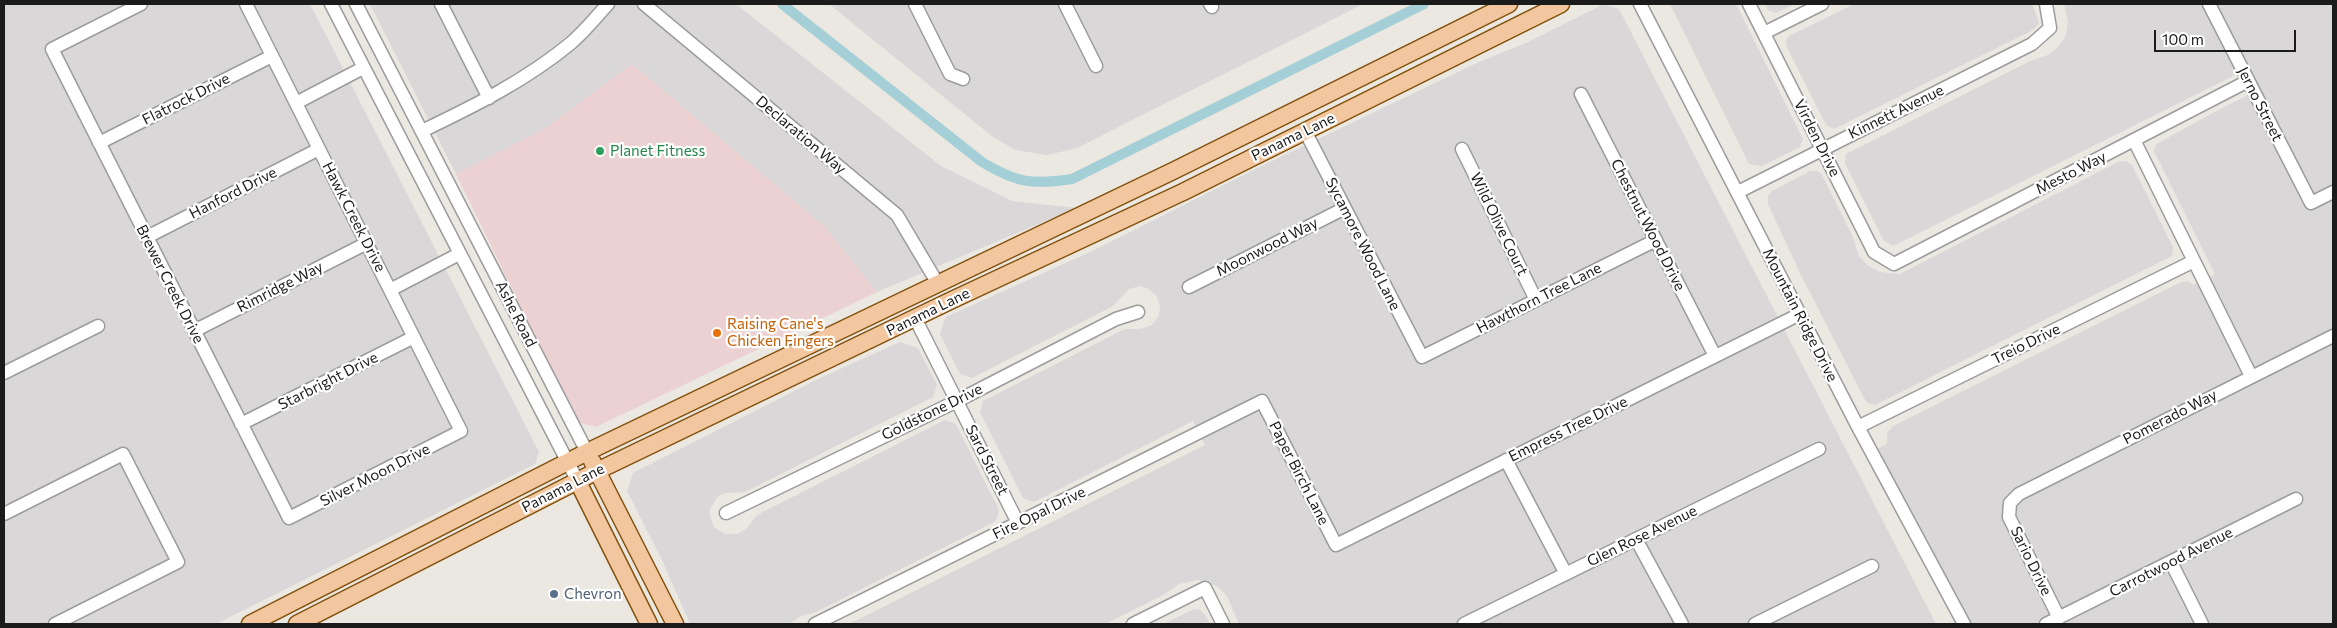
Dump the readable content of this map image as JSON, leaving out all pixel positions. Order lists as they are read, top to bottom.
{
  "streets": {
    "main road": ["Panama Lane", "Ashe Road"],
    "street": [
      "Flatrock Drive",
      "Jerno Street",
      "Kinnett Avenue",
      "Declaration Way",
      "Virden Drive",
      "Mesto Way",
      "Hanford Drive",
      "Hawk Creek Drive",
      "Wild Olive Court",
      "Chestnut Wood Drive",
      "Sycamore Wood Lane",
      "Moonwood Way",
      "Brewer Creek Drive",
      "Rimridge Way",
      "Hawthorn Tree Lane",
      "Mountain Ridge Drive",
      "Treio Drive",
      "Starbright Drive",
      "Goldstone Drive",
      "Pomerado Way",
      "Empress Tree Drive",
      "Sard Street",
      "Paper Birch Lane",
      "Silver Moon Drive",
      "Fire Opal Drive",
      "Glen Rose Avenue",
      "Sario Drive",
      "Carrotwood Avenue"
    ]
  },
  "crossings": [
    ["Flatrock Drive", "Hawk Creek Drive"],
    ["Flatrock Drive", "Brewer Creek Drive"],
    ["Jerno Street", "Mesto Way"],
    ["Kinnett Avenue", "Virden Drive"],
    ["Kinnett Avenue", "Mountain Ridge Drive"],
    ["Declaration Way", "Panama Lane"],
    ["Panama Lane", "Sycamore Wood Lane"],
    ["Panama Lane", "Ashe Road"],
    ["Panama Lane", "Sard Street"],
    ["Virden Drive", "Mesto Way"],
    ["Hanford Drive", "Hawk Creek Drive"],
    ["Hanford Drive", "Brewer Creek Drive"],
    ["Hawk Creek Drive", "Rimridge Way"],
    ["Hawk Creek Drive", "Starbright Drive"],
    ["Hawk Creek Drive", "Silver Moon Drive"],
    ["Wild Olive Court", "Hawthorn Tree Lane"],
    ["Chestnut Wood Drive", "Hawthorn Tree Lane"],
    ["Chestnut Wood Drive", "Empress Tree Drive"],
    ["Sycamore Wood Lane", "Moonwood Way"],
    ["Sycamore Wood Lane", "Hawthorn Tree Lane"],
    ["Brewer Creek Drive", "Rimridge Way"],
    ["Brewer Creek Drive", "Starbright Drive"],
    ["Brewer Creek Drive", "Silver Moon Drive"],
    ["Mountain Ridge Drive", "Treio Drive"],
    ["Mountain Ridge Drive", "Empress Tree Drive"],
    ["Goldstone Drive", "Sard Street"],
    ["Pomerado Way", "Sario Drive"],
    ["Empress Tree Drive", "Paper Birch Lane"],
    ["Sard Street", "Fire Opal Drive"],
    ["Paper Birch Lane", "Fire Opal Drive"],
    ["Sario Drive", "Carrotwood Avenue"]
  ],
  "places": ["Planet Fitness", "Raising Cane's Chicken Fingers", "Chevron"],
  "scale_bar": "100 m"
}
